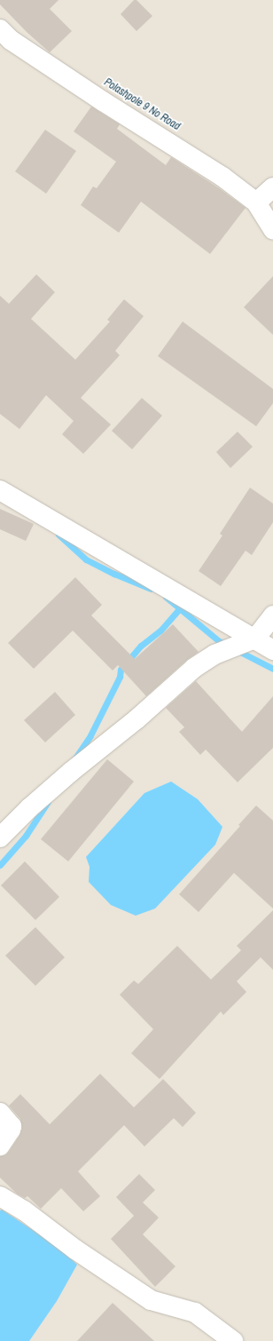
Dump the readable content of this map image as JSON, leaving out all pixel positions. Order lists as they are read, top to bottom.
{
  "water": ["Polashpole 9 No Road"]
}
